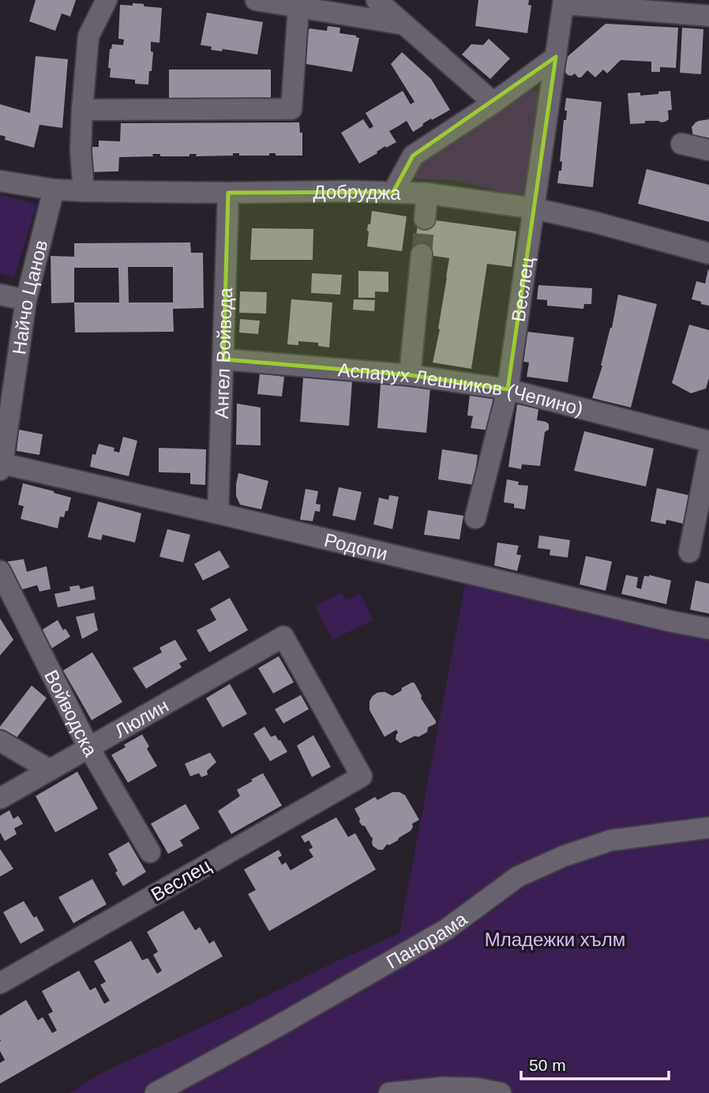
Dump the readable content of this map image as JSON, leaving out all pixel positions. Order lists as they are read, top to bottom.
{
  "streets": {
    "street": [
      "Добруджа",
      "Веслец",
      "Найчо Цанов",
      "Ангел Войвода",
      "Аспарух Лешников (Чепино)",
      "Родопи",
      "Войводска",
      "Люлин",
      "Панорама"
    ]
  },
  "crossings": [
    ["Добруджа", "Веслец"],
    ["Добруджа", "Найчо Цанов"],
    ["Добруджа", "Ангел Войвода"],
    ["Веслец", "Аспарух Лешников (Чепино)"],
    ["Веслец", "Люлин"],
    ["Найчо Цанов", "Родопи"],
    ["Ангел Войвода", "Аспарух Лешников (Чепино)"],
    ["Ангел Войвода", "Родопи"],
    ["Войводска", "Люлин"]
  ],
  "parks": ["Младежки хълм"],
  "scale_bar": "50 m"
}
